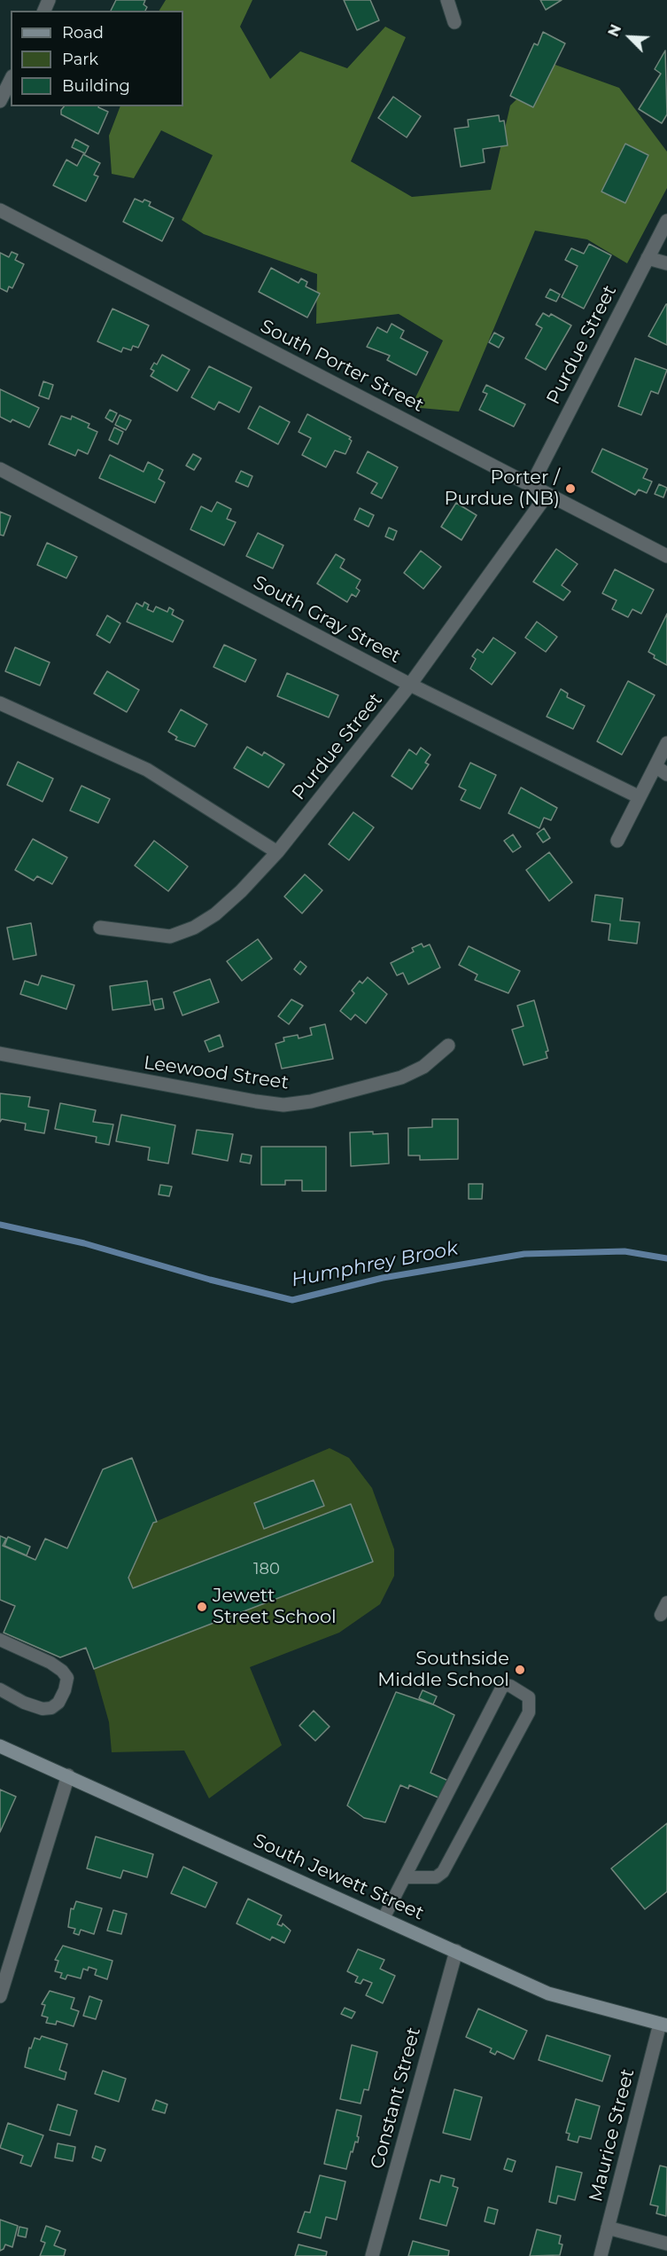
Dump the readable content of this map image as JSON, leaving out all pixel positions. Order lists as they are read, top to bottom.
{
  "streets": {
    "street": [
      "Purdue Street",
      "South Porter Street",
      "South Gray Street",
      "Leewood Street",
      "South Jewett Street",
      "Constant Street",
      "Maurice Street"
    ]
  },
  "crossings": [
    ["Purdue Street", "South Porter Street"],
    ["Purdue Street", "South Gray Street"],
    ["South Jewett Street", "Constant Street"],
    ["South Jewett Street", "Maurice Street"]
  ],
  "water": ["Humphrey Brook"],
  "places": ["Porter / Purdue (NB)", "Jewett Street School", "Southside Middle School"],
  "house_numbers": ["180"],
  "legend": ["Road", "Park", "Building"],
  "north": "top left"
}
